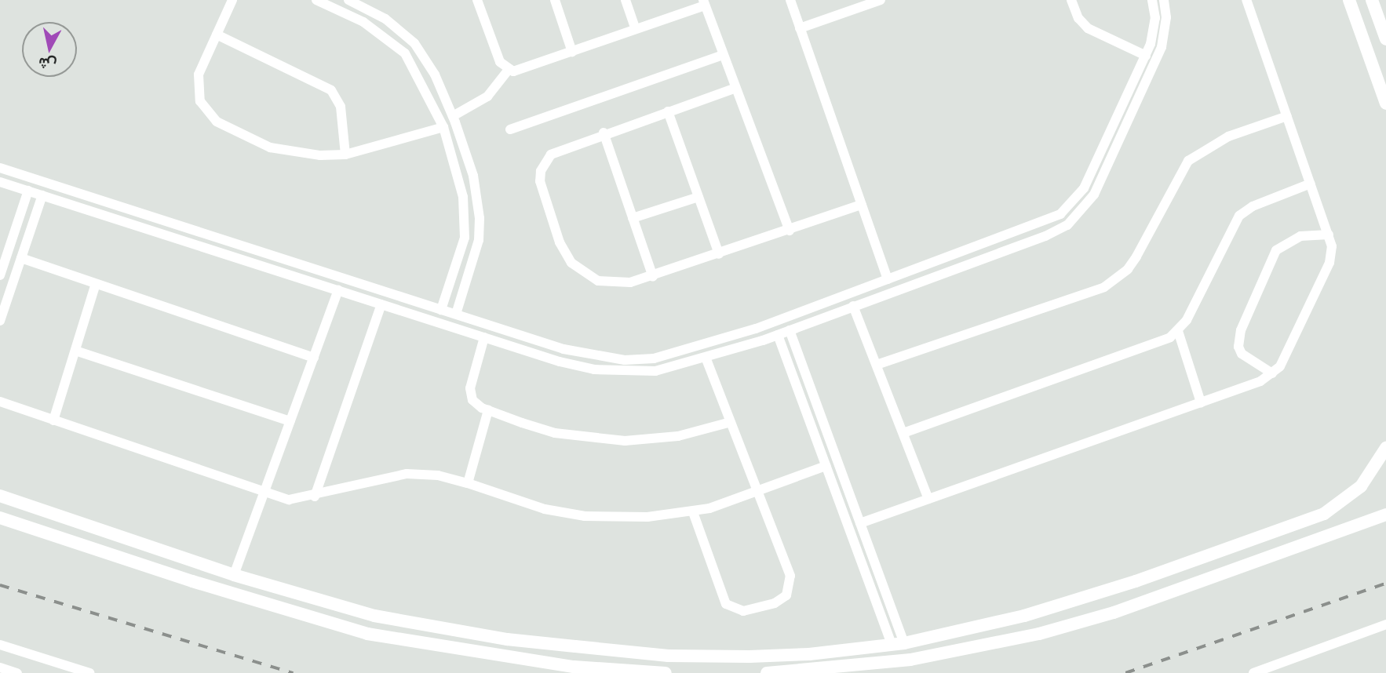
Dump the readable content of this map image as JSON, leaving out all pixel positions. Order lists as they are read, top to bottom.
{
  "north": "bottom"
}
